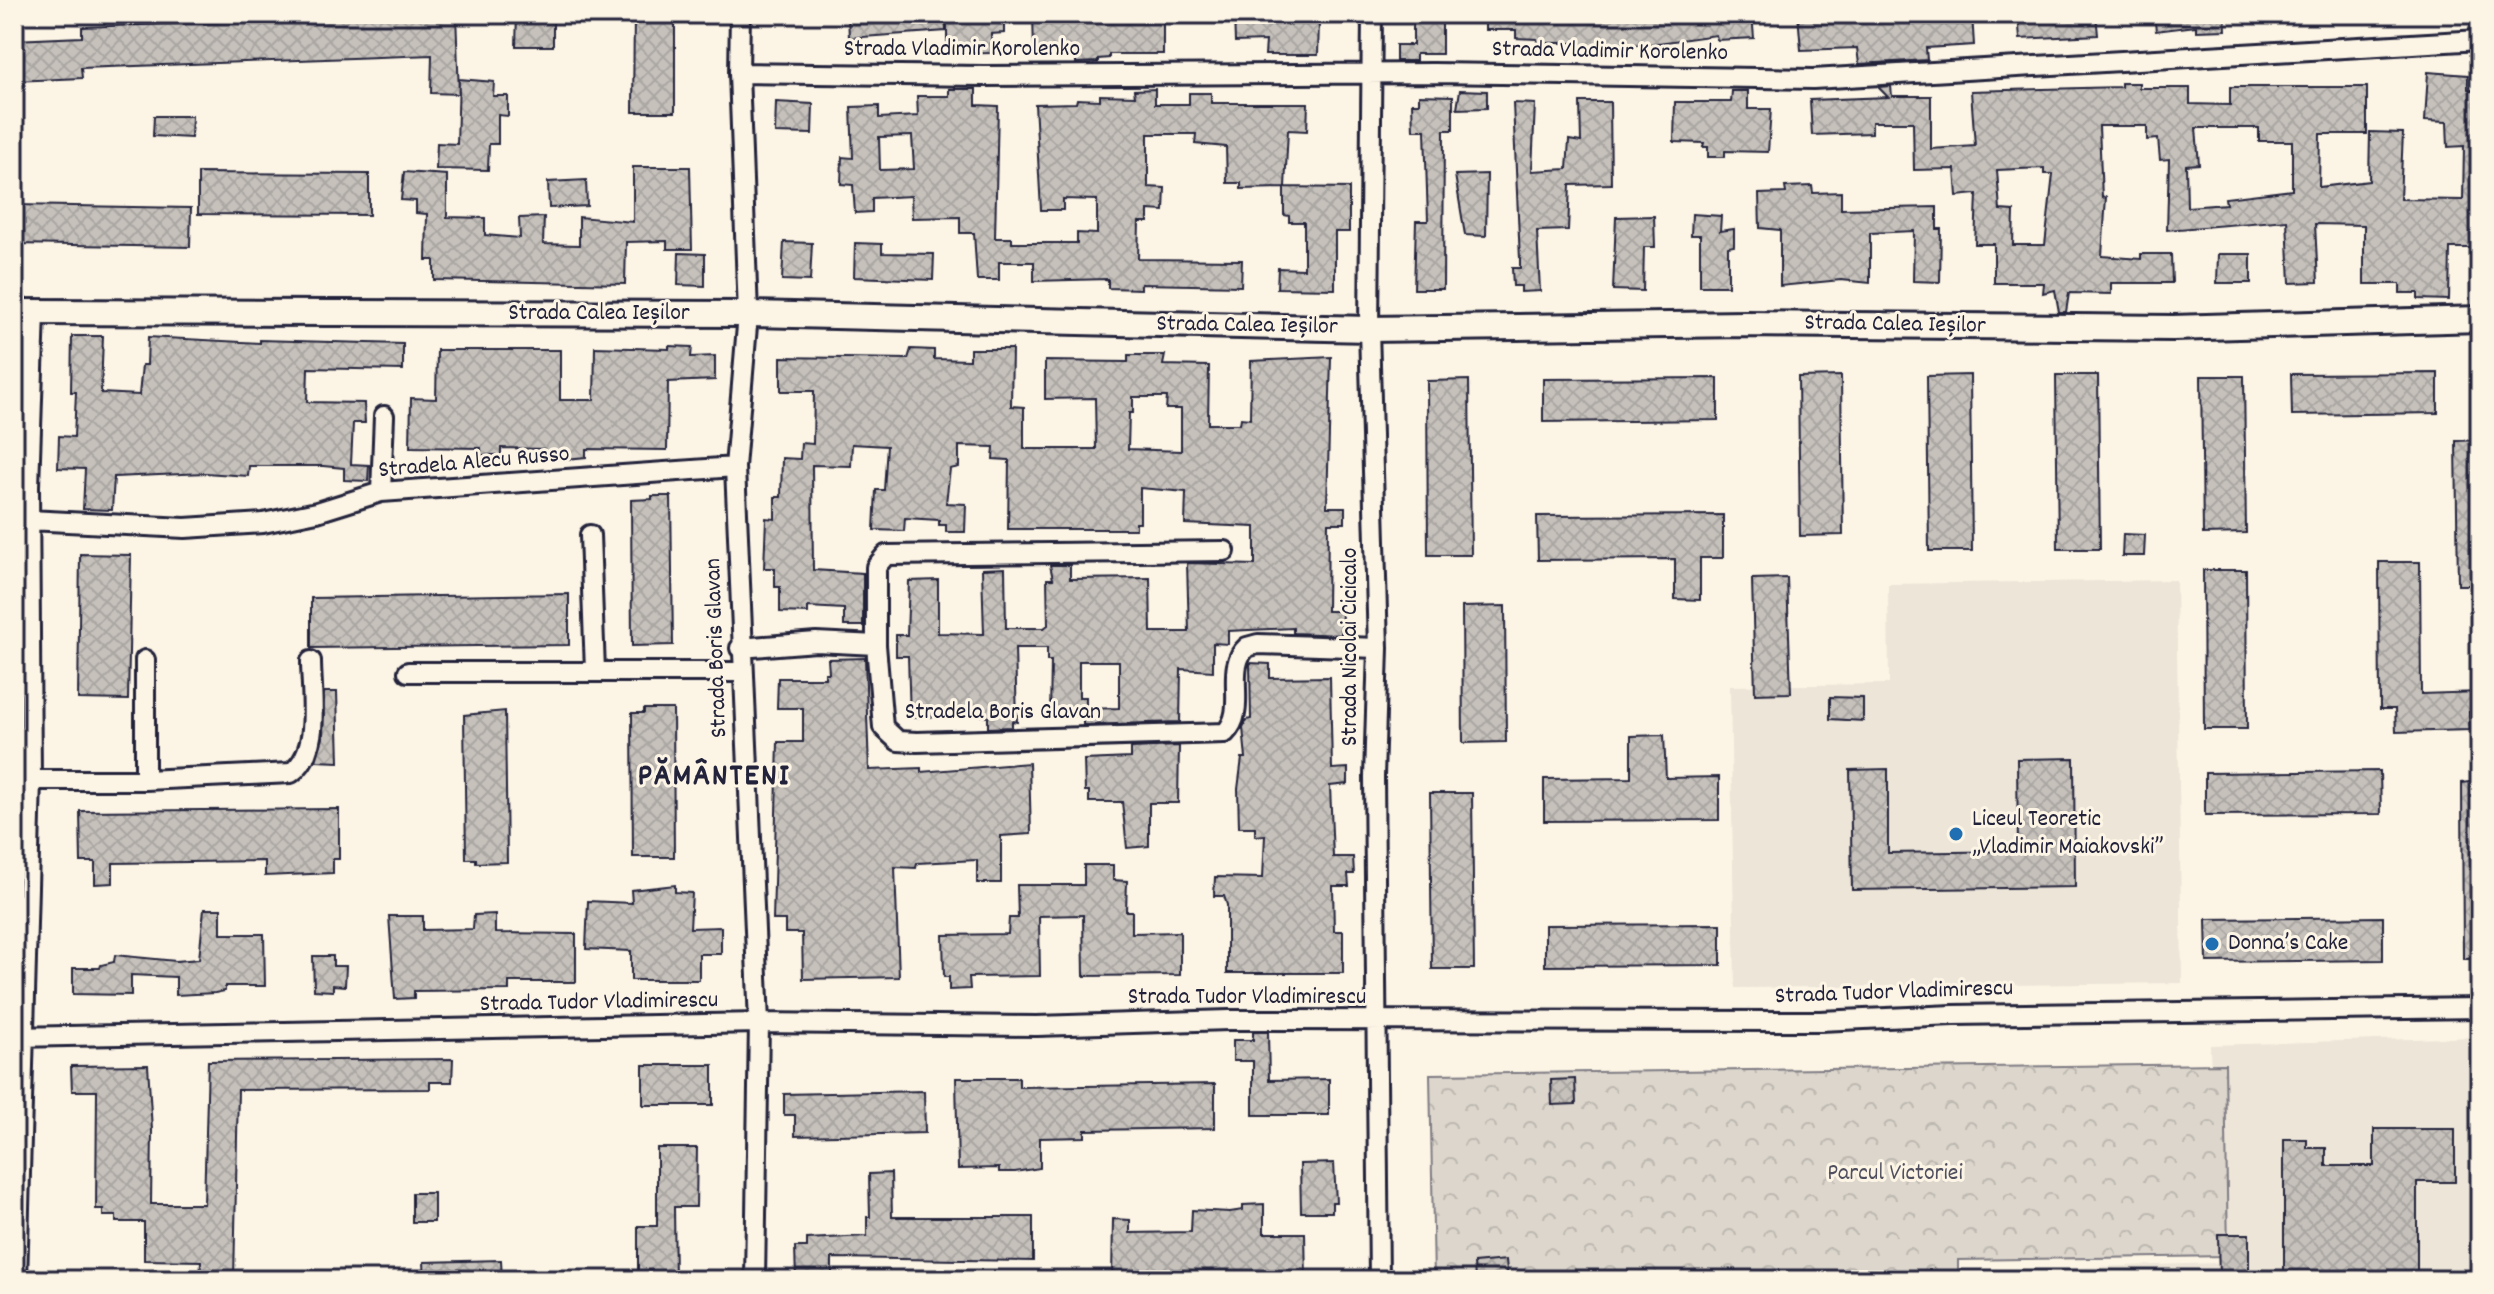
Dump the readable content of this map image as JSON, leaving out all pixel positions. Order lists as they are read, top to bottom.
{
  "streets": {
    "street": [
      "Strada Vladimir Korolenko",
      "Strada Calea Ieșilor",
      "Stradela Alecu Russo",
      "Strada Nicolai Cicicalo",
      "Strada Boris Glavan",
      "Stradela Boris Glavan",
      "Strada Tudor Vladimirescu"
    ]
  },
  "crossings": [
    ["Strada Vladimir Korolenko", "Strada Nicolai Cicicalo"],
    ["Strada Vladimir Korolenko", "Strada Boris Glavan"],
    ["Strada Calea Ieșilor", "Strada Nicolai Cicicalo"],
    ["Strada Calea Ieșilor", "Strada Boris Glavan"],
    ["Stradela Alecu Russo", "Strada Boris Glavan"],
    ["Strada Nicolai Cicicalo", "Stradela Boris Glavan"],
    ["Strada Nicolai Cicicalo", "Strada Tudor Vladimirescu"],
    ["Strada Boris Glavan", "Strada Tudor Vladimirescu"]
  ],
  "districts": ["PĂMÂNTENI"],
  "parks": ["Parcul Victoriei"],
  "places": ["Liceul Teoretic „Vladimir Maiakovski”", "Donna’s Cake"]
}
